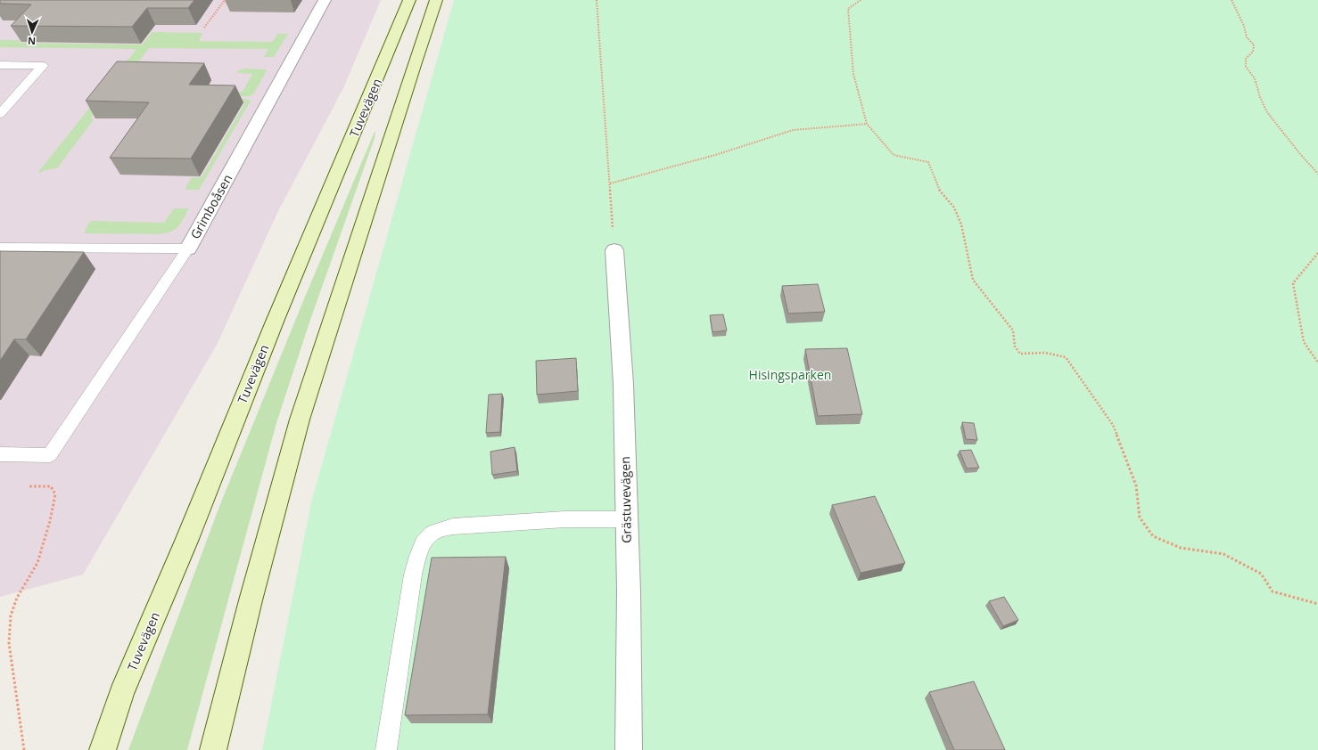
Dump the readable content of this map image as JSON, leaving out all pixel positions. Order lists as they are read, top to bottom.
{
  "streets": {
    "main road": ["Tuvevägen"],
    "street": ["Grimboåsen", "Grästuvevägen"]
  },
  "parks": ["Hisingsparken"],
  "north": "bottom"
}
